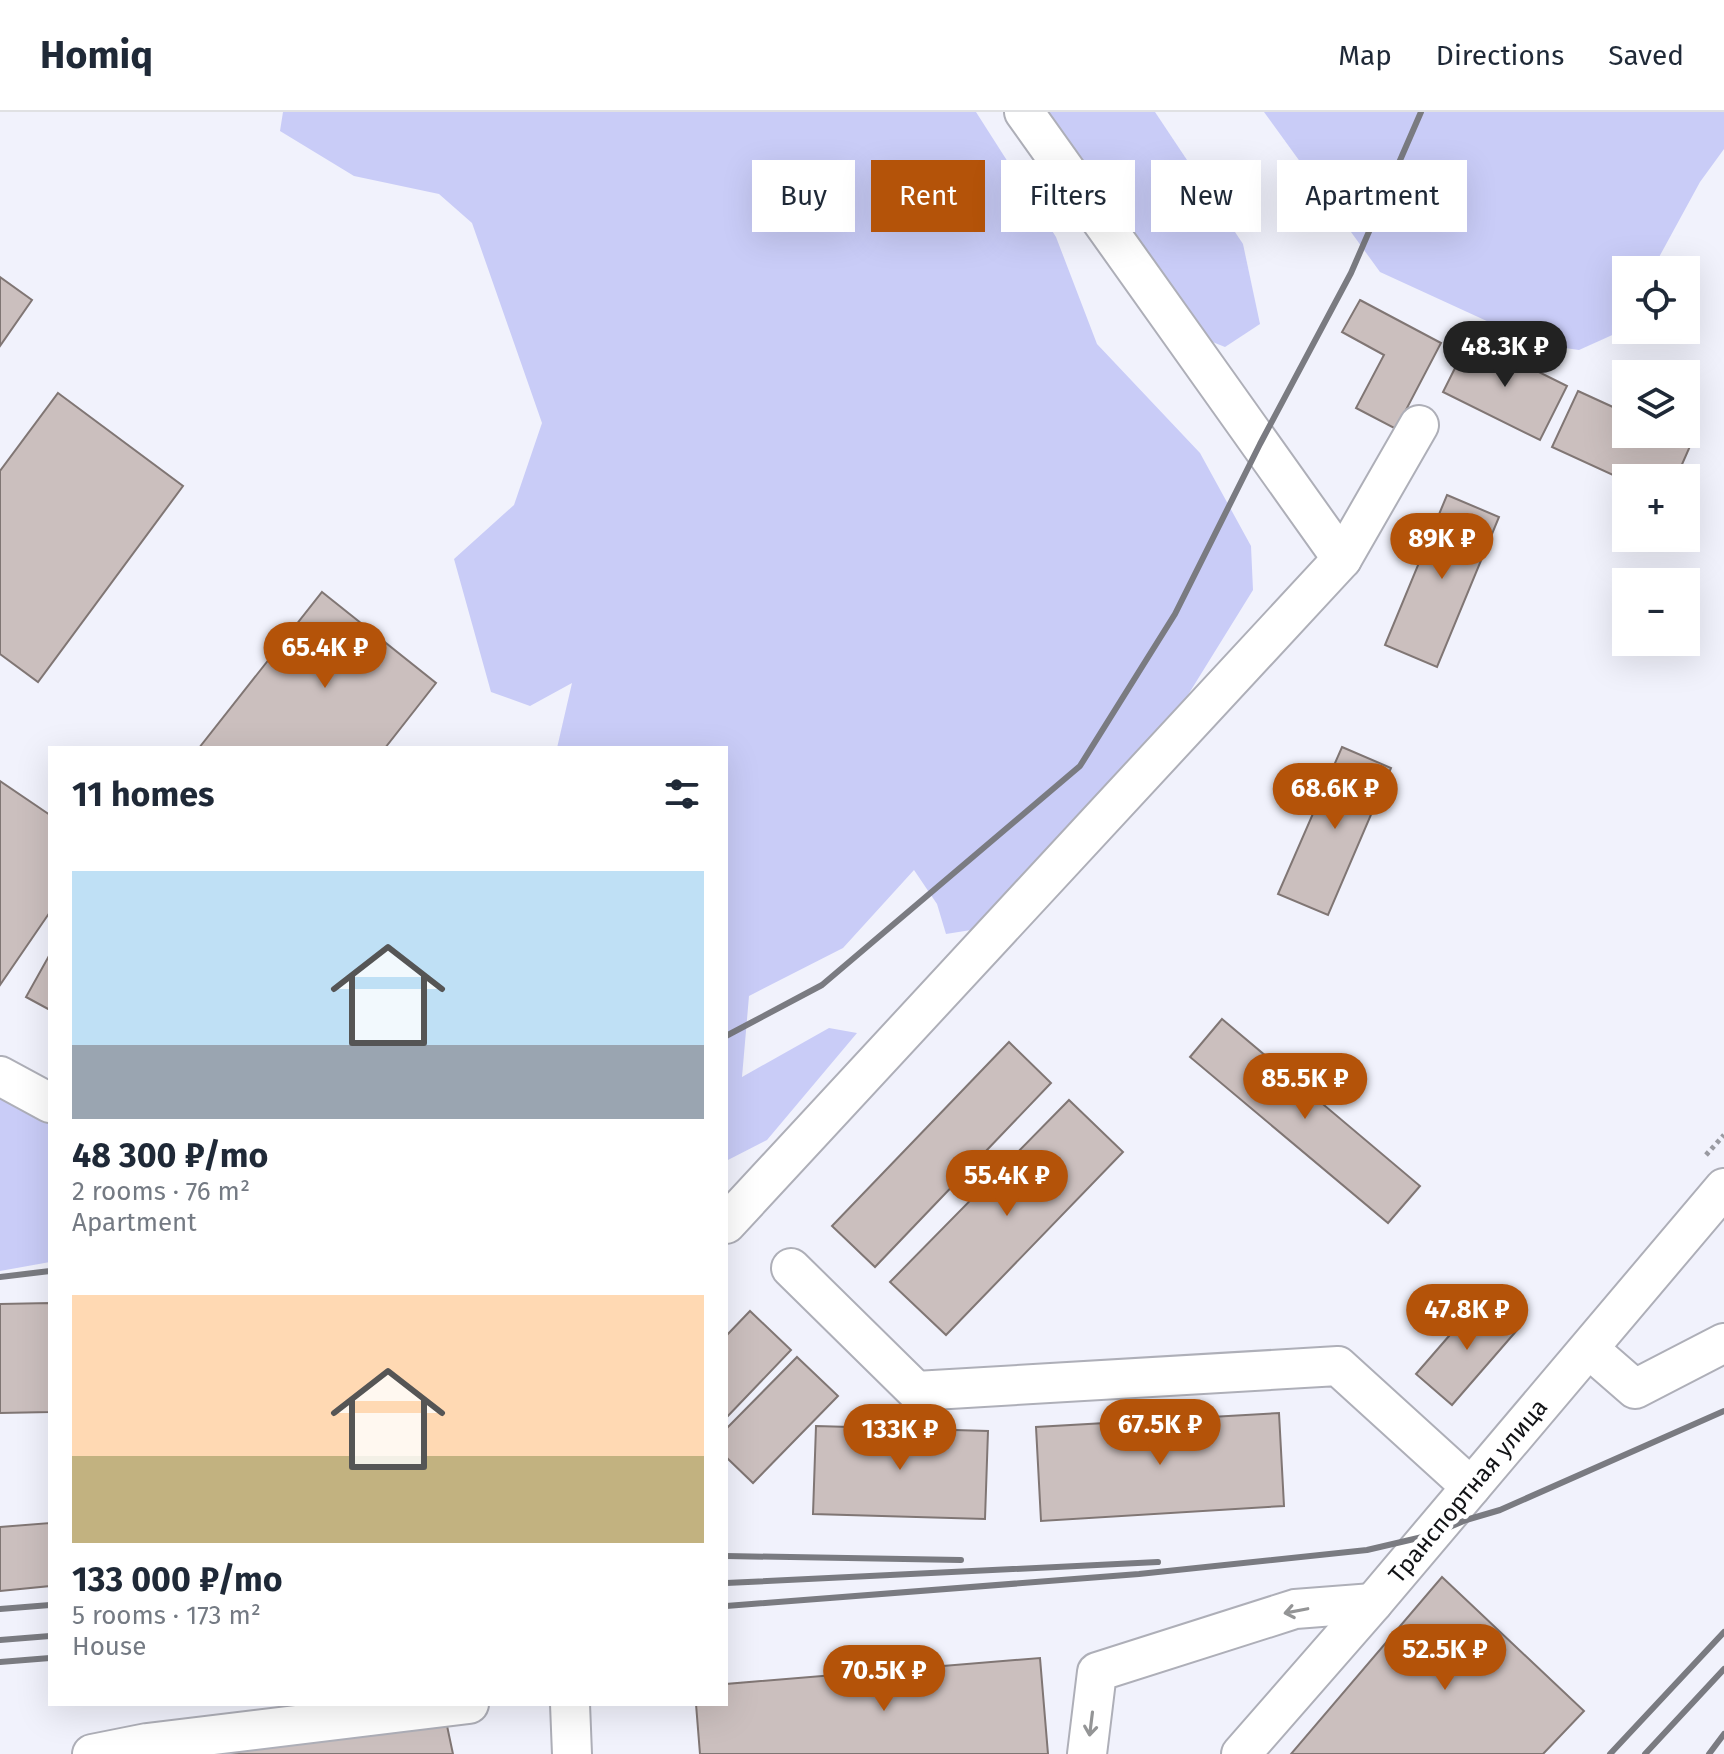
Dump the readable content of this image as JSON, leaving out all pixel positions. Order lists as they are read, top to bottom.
{
  "streets": {
    "street": ["Транспортная улица"]
  },
  "page": {
    "header": "Homiq",
    "nav": ["Map", "Directions", "Saved"],
    "chip": [
      "Buy",
      "Rent",
      "Filters",
      "New",
      "Apartment"
    ],
    "map_buttons": ["+", "−"],
    "price": [
      "48.3K ₽",
      "89K ₽",
      "65.4K ₽",
      "68.6K ₽",
      "85.5K ₽",
      "55.4K ₽",
      "47.8K ₽",
      "67.5K ₽",
      "133K ₽",
      "52.5K ₽",
      "70.5K ₽"
    ],
    "heading": "11 homes",
    "list": [
      {
        "name": "48 300 ₽/mo",
        "note": "2 rooms · 76 m² · Apartment"
      },
      {
        "name": "133 000 ₽/mo",
        "note": "5 rooms · 173 m² · House"
      }
    ]
  }
}
